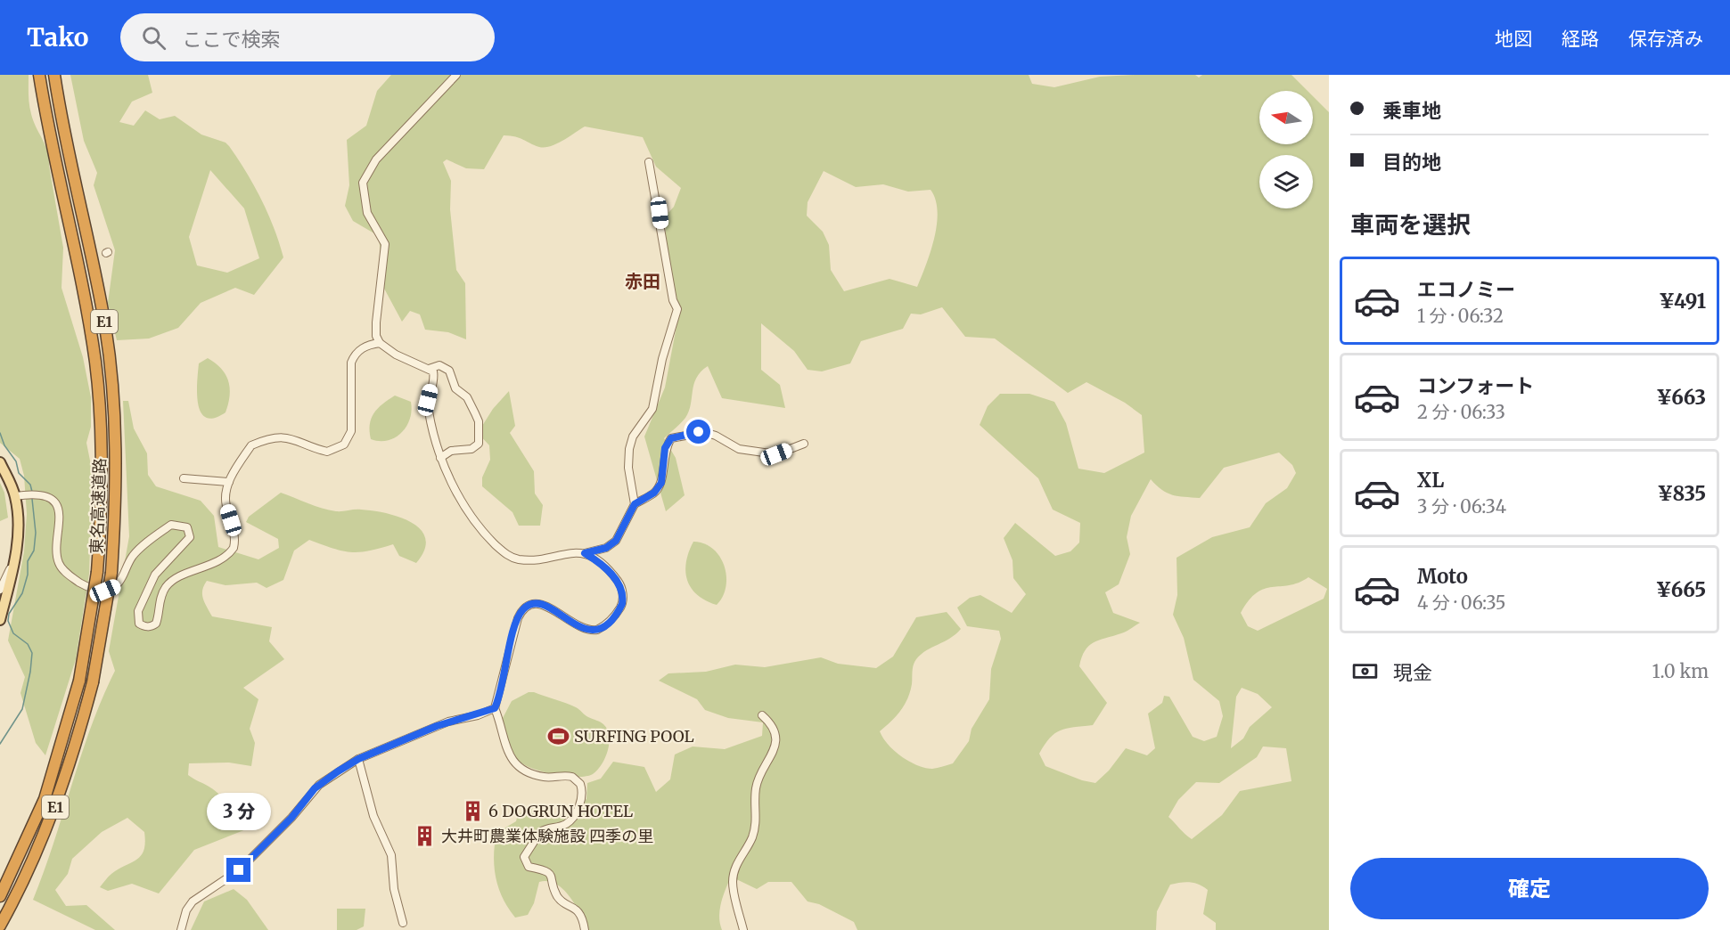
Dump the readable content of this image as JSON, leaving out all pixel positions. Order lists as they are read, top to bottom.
{
  "streets": {
    "highway": ["E1", "東名高速道路"]
  },
  "districts": ["赤田"],
  "places": {
    "sports": ["SURFING POOL"],
    "building": ["6 DOGRUN HOTEL", "大井町農業体験施設 四季の里"]
  },
  "north": "left",
  "page": {
    "header": "Tako",
    "search": "ここで検索",
    "nav": ["地図", "経路", "保存済み"],
    "banner": ["乗車地", "目的地"],
    "heading": "車両を選択",
    "list": [
      {
        "name": "エコノミー",
        "note": "1 分 · 06:32",
        "value": "¥491"
      },
      {
        "name": "コンフォート",
        "note": "2 分 · 06:33",
        "value": "¥663"
      },
      {
        "name": "XL",
        "note": "3 分 · 06:34",
        "value": "¥835"
      },
      {
        "name": "Moto",
        "note": "4 分 · 06:35",
        "value": "¥665"
      }
    ],
    "pay": ["現金", "1.0 km"],
    "bubble": "3 分",
    "buttons": "確定"
  }
}
